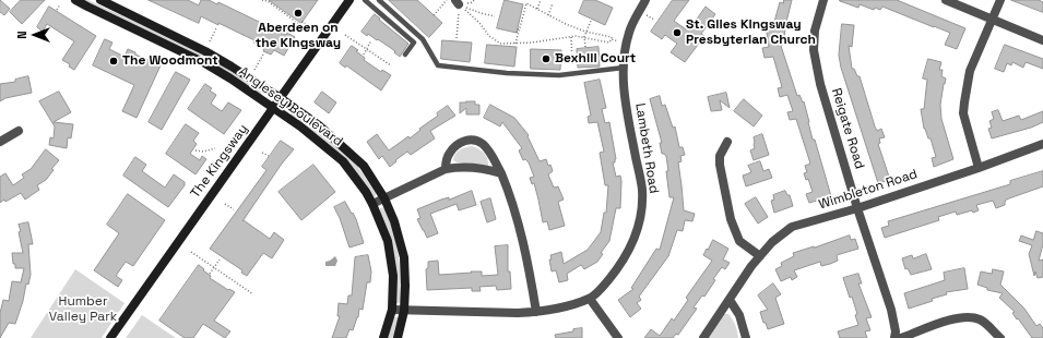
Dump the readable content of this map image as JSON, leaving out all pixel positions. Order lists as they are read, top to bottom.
{
  "streets": {
    "street": [
      "Anglesey Boulevard",
      "Reigate Road",
      "Lambeth Road",
      "The Kingsway",
      "Wimbleton Road"
    ]
  },
  "crossings": [
    ["Anglesey Boulevard", "Lambeth Road"],
    ["Anglesey Boulevard", "The Kingsway"],
    ["Reigate Road", "Wimbleton Road"]
  ],
  "parks": ["Humber Valley Park"],
  "places": [
    "Aberdeen on the Kingsway",
    "St. Giles Kingsway Presbyterian Church",
    "Bexhill Court",
    "The Woodmont"
  ],
  "north": "left"
}
